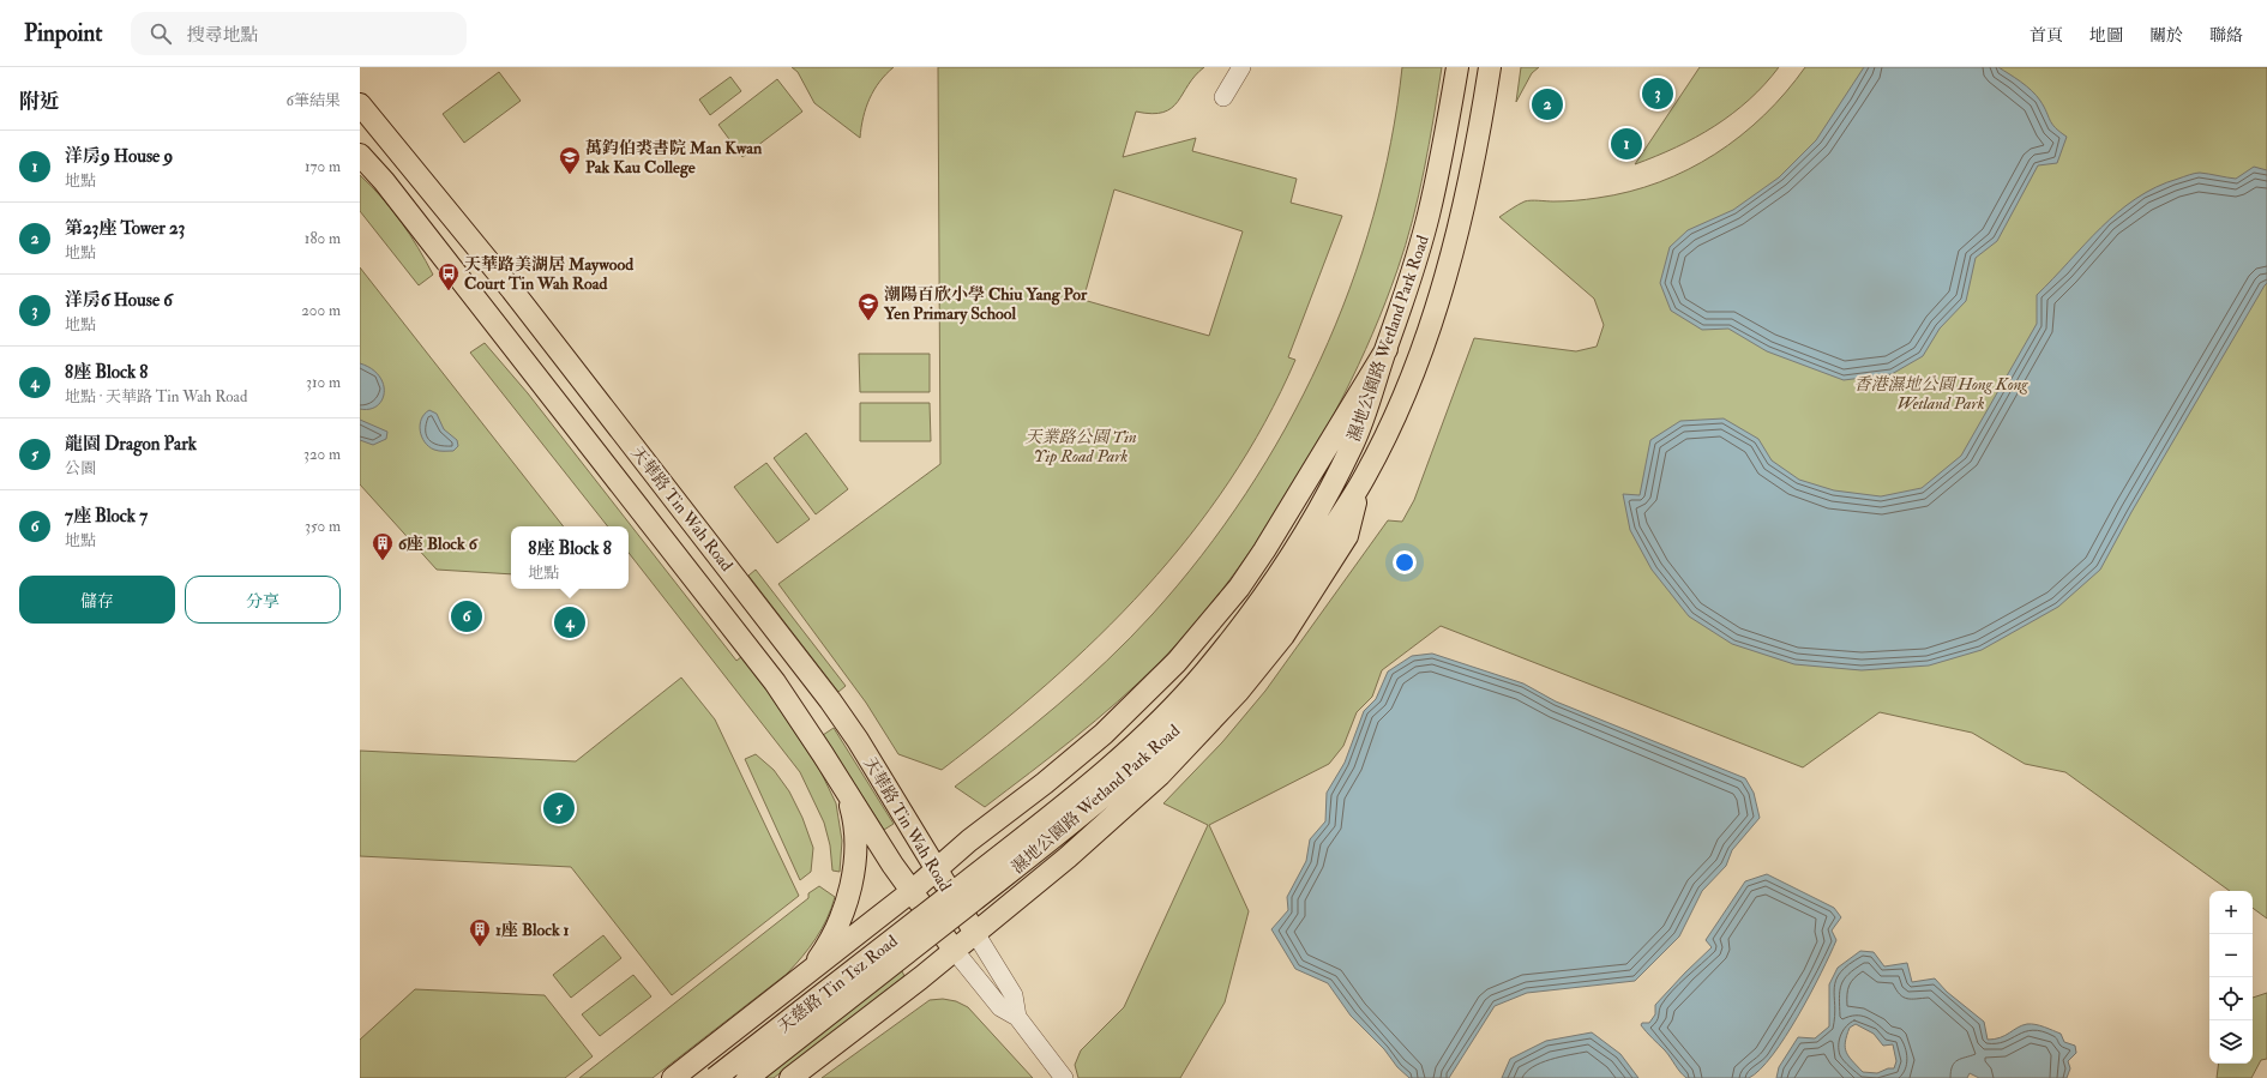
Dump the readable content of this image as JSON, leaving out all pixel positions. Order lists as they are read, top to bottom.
{
  "streets": {
    "main road": ["濕地公園路 Wetland Park Road", "天華路 Tin Wah Road", "天慈路 Tin Tsz Road"]
  },
  "crossings": [
    ["濕地公園路 Wetland Park Road", "天慈路 Tin Tsz Road"]
  ],
  "parks": ["香港濕地公園 Hong Kong Wetland Park", "天業路公園 Tin Yip Road Park"],
  "places": {
    "school or university": ["萬鈞伯裘書院 Man Kwan Pak Kau College", "潮陽百欣小學 Chiu Yang Por Yen Primary School"],
    "bus stop": ["天華路美湖居 Maywood Court Tin Wah Road"],
    "building": ["6座 Block 6", "1座 Block 1"]
  },
  "page": {
    "header": "Pinpoint",
    "search": "搜尋地點",
    "nav": [
      "首頁",
      "地圖",
      "關於",
      "聯絡"
    ],
    "heading": ["附近", "6筆結果"],
    "pins": [
      "3",
      "2",
      "1",
      "6",
      "4",
      "5"
    ],
    "list": [
      {
        "mark": "1",
        "name": "洋房9 House 9",
        "note": "地點",
        "value": "170 m"
      },
      {
        "mark": "2",
        "name": "第23座 Tower 23",
        "note": "地點",
        "value": "180 m"
      },
      {
        "mark": "3",
        "name": "洋房6 House 6",
        "note": "地點",
        "value": "200 m"
      },
      {
        "mark": "4",
        "name": "8座 Block 8",
        "note": "地點 · 天華路 Tin Wah Road",
        "value": "310 m"
      },
      {
        "mark": "5",
        "name": "龍園 Dragon Park",
        "note": "公園",
        "value": "320 m"
      },
      {
        "mark": "6",
        "name": "7座 Block 7",
        "note": "地點",
        "value": "350 m"
      }
    ],
    "popup": ["8座 Block 8", "地點"],
    "buttons": ["儲存", "分享"],
    "map_buttons": ["+", "−"]
  }
}
